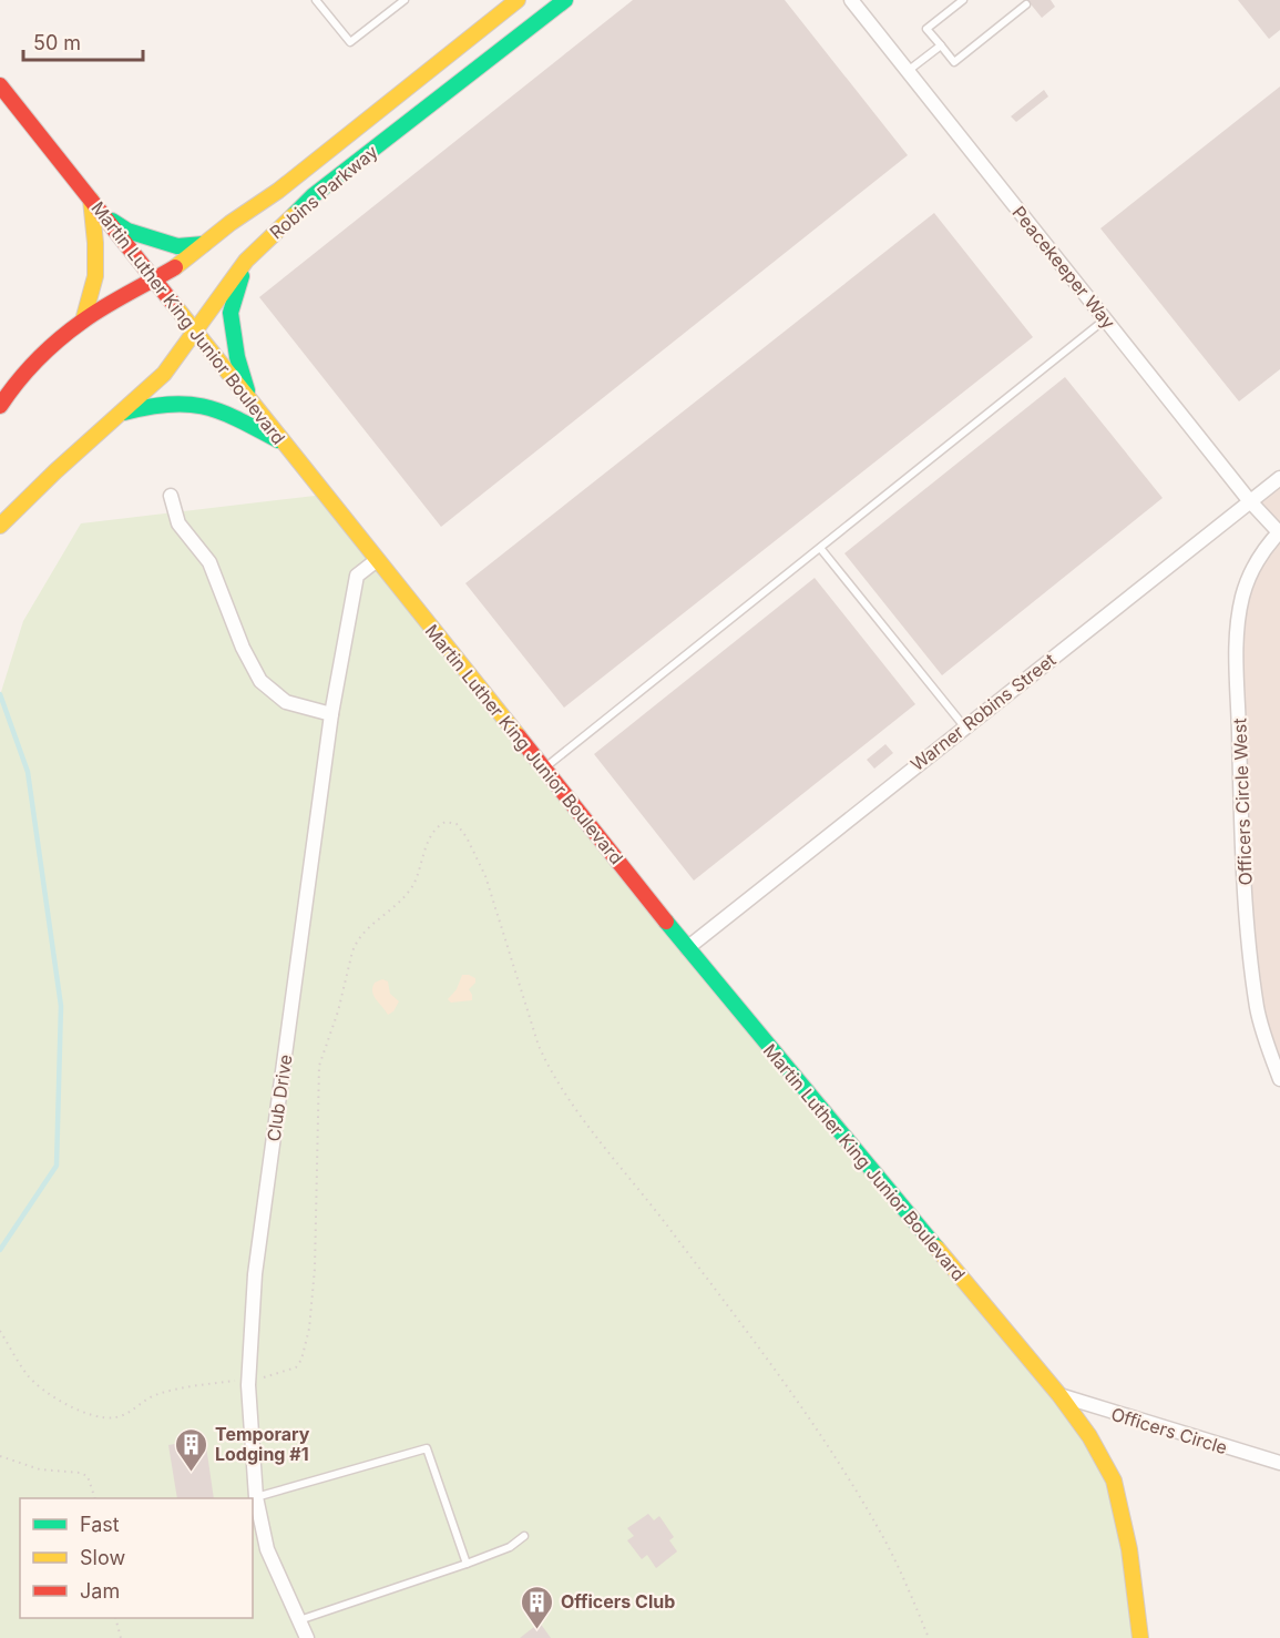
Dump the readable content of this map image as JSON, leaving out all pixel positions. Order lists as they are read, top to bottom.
{
  "streets": {
    "street": [
      "Robins Parkway",
      "Peacekeeper Way",
      "Martin Luther King Junior Boulevard",
      "Warner Robins Street",
      "Officers Circle West",
      "Club Drive",
      "Officers Circle"
    ]
  },
  "crossings": [
    ["Robins Parkway", "Martin Luther King Junior Boulevard"],
    ["Peacekeeper Way", "Warner Robins Street"],
    ["Peacekeeper Way", "Officers Circle West"],
    ["Martin Luther King Junior Boulevard", "Warner Robins Street"],
    ["Martin Luther King Junior Boulevard", "Club Drive"],
    ["Martin Luther King Junior Boulevard", "Officers Circle"]
  ],
  "places": {
    "building": ["Temporary Lodging #1", "Officers Club"]
  },
  "legend": ["Fast", "Slow", "Jam"],
  "scale_bar": "50 m"
}
